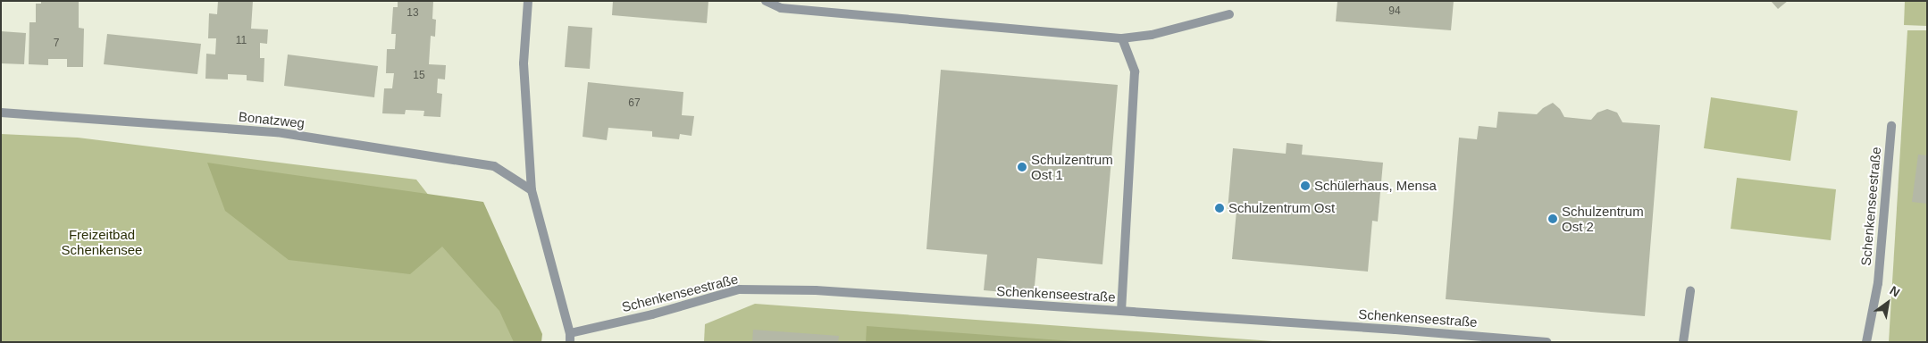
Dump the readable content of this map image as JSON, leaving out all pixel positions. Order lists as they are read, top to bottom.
{
  "streets": {
    "street": ["Bonatzweg", "Schenkenseestraße"]
  },
  "crossings": [
    ["Bonatzweg", "Schenkenseestraße"]
  ],
  "parks": ["Freizeitbad Schenkensee"],
  "places": [
    "Schulzentrum Ost 1",
    "Schülerhaus, Mensa",
    "Schulzentrum Ost",
    "Schulzentrum Ost 2"
  ],
  "house_numbers": [
    "94",
    "13",
    "11",
    "7",
    "15",
    "67"
  ],
  "north": "top right"
}
